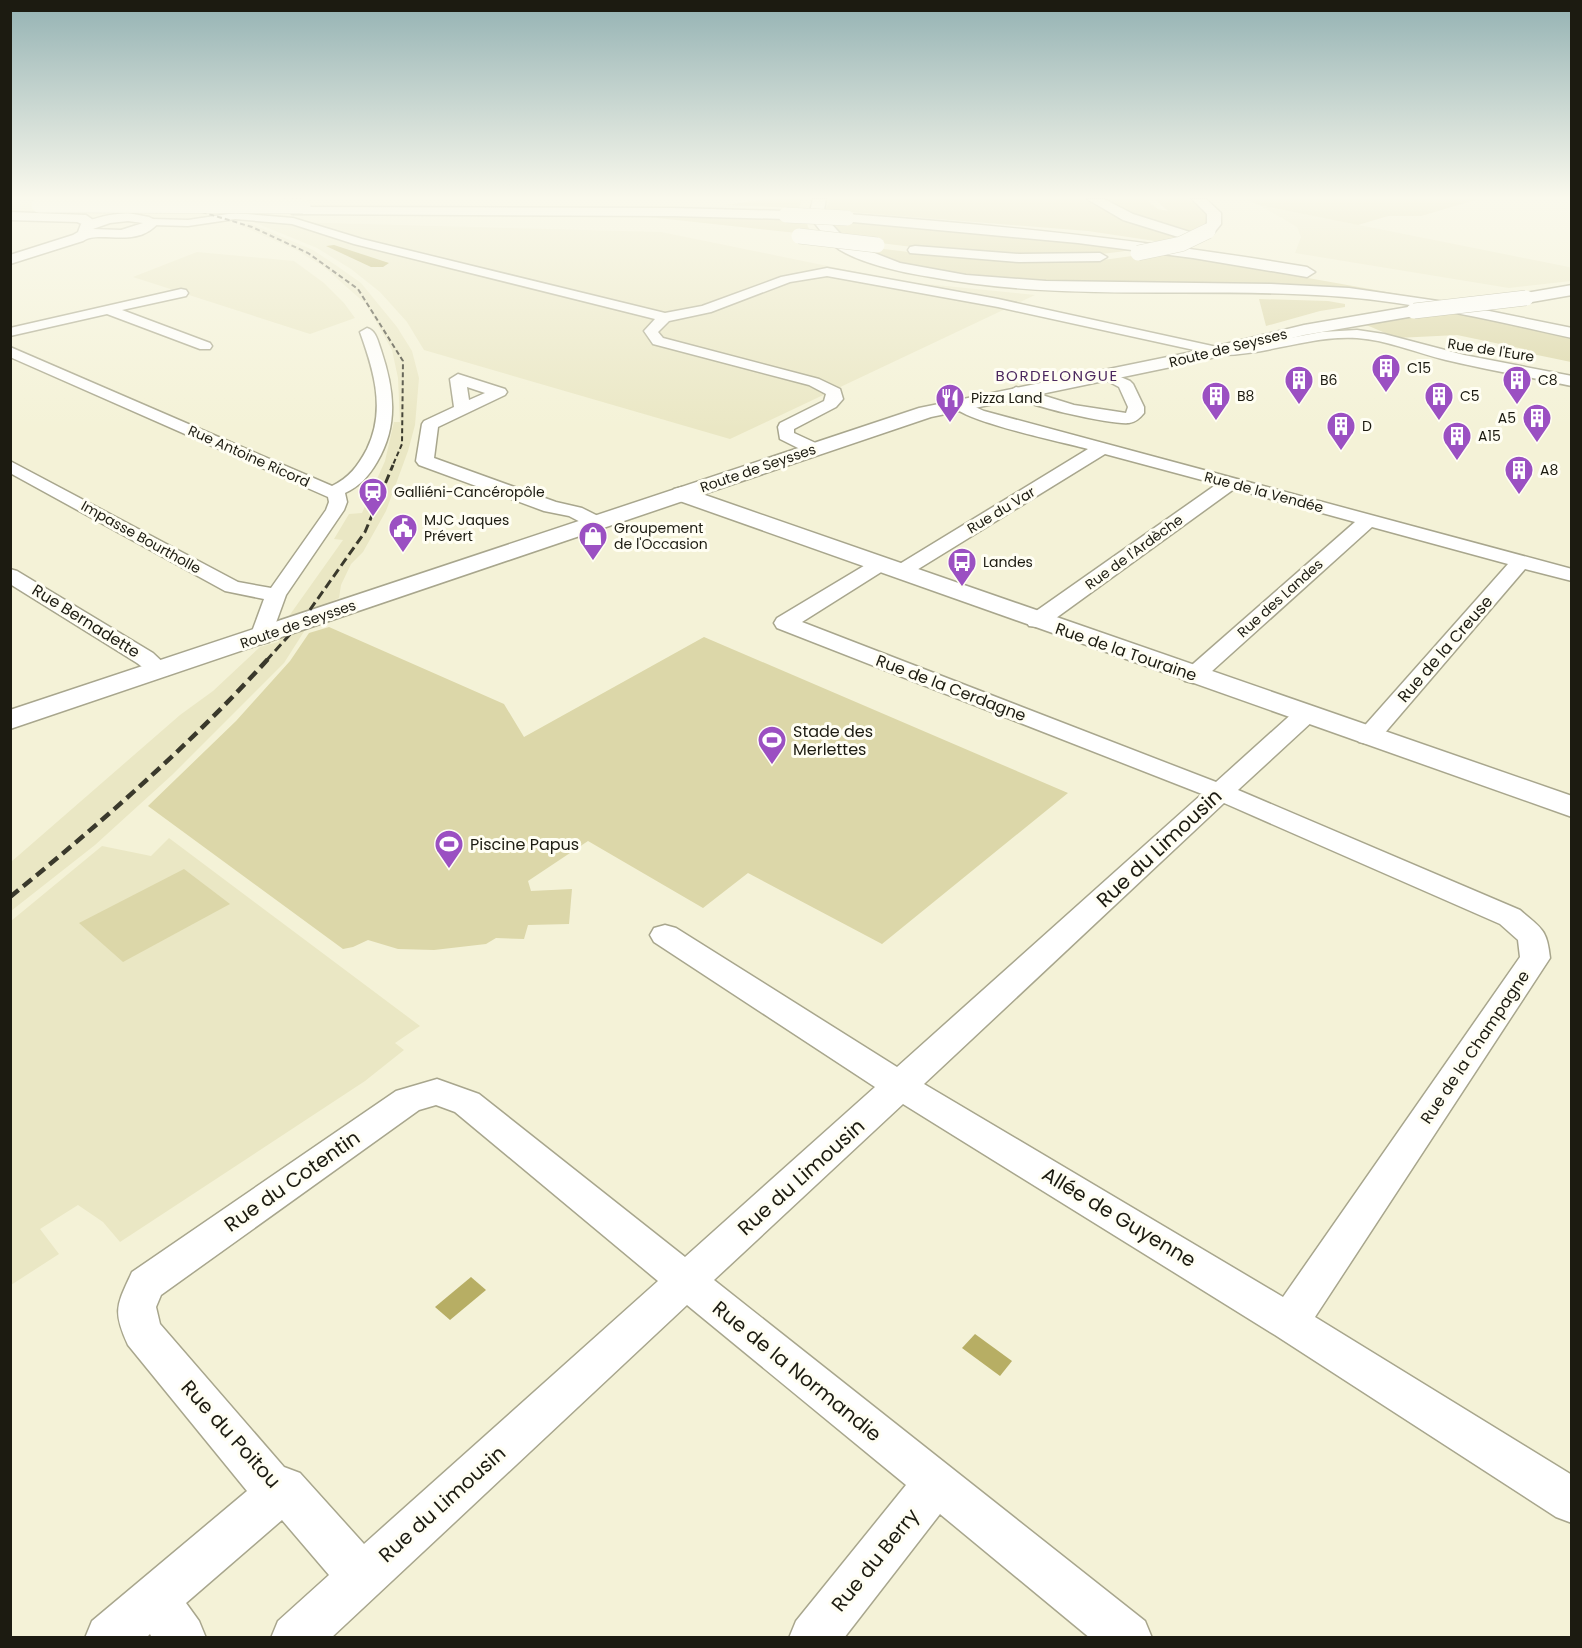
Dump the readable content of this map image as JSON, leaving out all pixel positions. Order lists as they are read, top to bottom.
{
  "streets": {
    "main road": ["Route de Seysses", "Rue de la Touraine"],
    "street": [
      "Rue de l'Eure",
      "Rue Antoine Ricord",
      "Rue de la Vendée",
      "Rue du Var",
      "Impasse Bourtholle",
      "Rue de l'Ardèche",
      "Rue des Landes",
      "Rue Bernadette",
      "Rue de la Creuse",
      "Rue de la Cerdagne",
      "Rue du Limousin",
      "Rue de la Champagne",
      "Rue du Cotentin",
      "Allée de Guyenne",
      "Rue de la Normandie",
      "Rue du Poitou",
      "Rue du Berry"
    ]
  },
  "crossings": [
    ["Route de Seysses", "Rue Antoine Ricord"],
    ["Route de Seysses", "Rue de la Vendée"],
    ["Route de Seysses", "Rue Bernadette"],
    ["Route de Seysses", "Rue de la Touraine"],
    ["Rue Antoine Ricord", "Impasse Bourtholle"],
    ["Rue de la Vendée", "Rue du Var"],
    ["Rue de la Vendée", "Rue de l'Ardèche"],
    ["Rue de la Vendée", "Rue des Landes"],
    ["Rue de la Vendée", "Rue de la Creuse"],
    ["Rue du Var", "Rue de la Touraine"],
    ["Rue du Var", "Rue de la Cerdagne"],
    ["Rue de l'Ardèche", "Rue de la Touraine"],
    ["Rue des Landes", "Rue de la Touraine"],
    ["Rue de la Creuse", "Rue de la Touraine"],
    ["Rue de la Touraine", "Rue de la Cerdagne"],
    ["Rue de la Touraine", "Rue du Limousin"],
    ["Rue de la Cerdagne", "Rue du Limousin"],
    ["Rue de la Cerdagne", "Rue de la Champagne"],
    ["Rue du Limousin", "Rue de la Champagne"],
    ["Rue du Limousin", "Allée de Guyenne"],
    ["Rue du Limousin", "Rue de la Normandie"],
    ["Rue du Limousin", "Rue du Poitou"],
    ["Rue de la Champagne", "Allée de Guyenne"],
    ["Rue du Cotentin", "Rue de la Normandie"],
    ["Rue du Cotentin", "Rue du Poitou"],
    ["Rue de la Normandie", "Rue du Berry"]
  ],
  "districts": ["BORDELONGUE"],
  "places": {
    "building": [
      "C15",
      "B6",
      "C8",
      "B8",
      "C5",
      "A5",
      "D",
      "A15",
      "A8"
    ],
    "restaurant": ["Pizza Land"],
    "station": ["Galliéni-Cancéropôle"],
    "public building": ["MJC Jaques Prévert"],
    "shop": ["Groupement de l'Occasion"],
    "bus stop": ["Landes"],
    "sports": ["Stade des Merlettes", "Piscine Papus"]
  }
}
